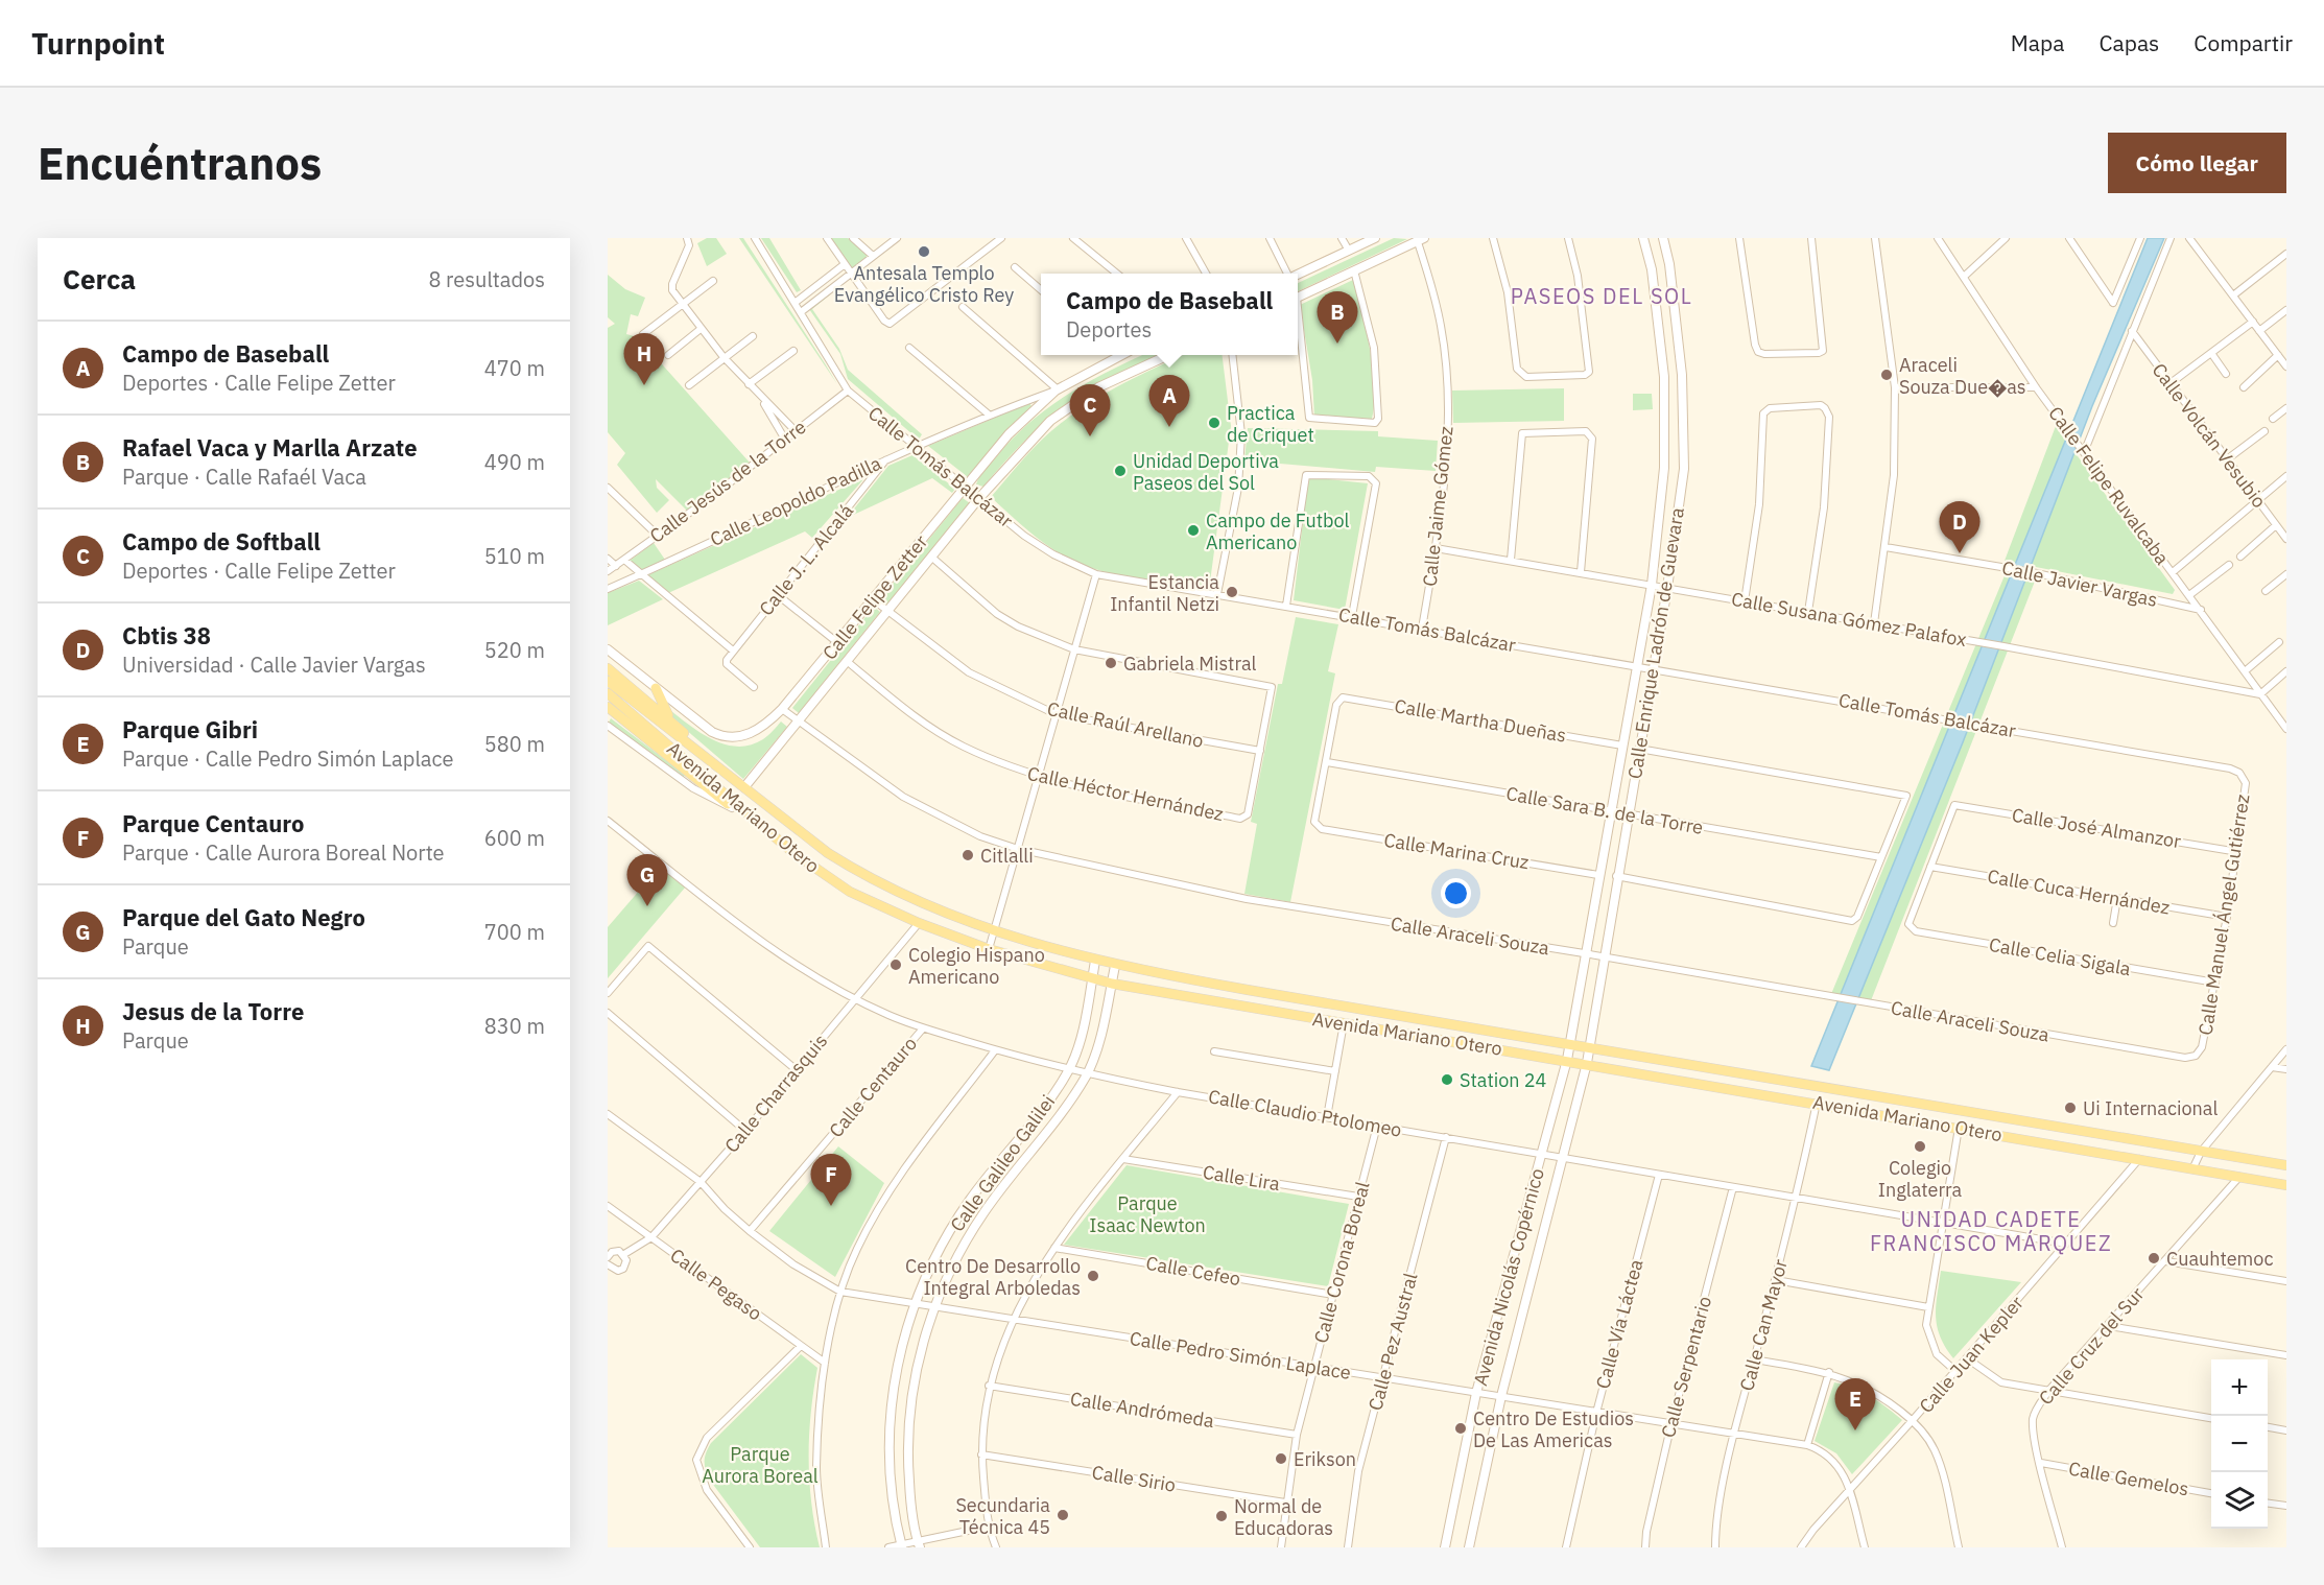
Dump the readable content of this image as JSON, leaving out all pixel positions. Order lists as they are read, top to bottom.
{
  "streets": {
    "main road": ["Avenida Mariano Otero"],
    "street": [
      "Calle Volcán Vesubio",
      "Calle Tomás Balcázar",
      "Calle Jesús de la Torre",
      "Calle Felipe Ruvalcaba",
      "Calle Leopoldo Padilla",
      "Calle Jaime Gómez",
      "Calle J. L. Alcalá",
      "Calle Javier Vargas",
      "Calle Felipe Zetter",
      "Calle Susana Gómez Palafox",
      "Calle Enrique Ladrón de Guevara",
      "Calle Martha Dueñas",
      "Calle Raúl Arellano",
      "Calle Héctor Hernández",
      "Calle Sara B. de la Torre",
      "Calle José Almanzor",
      "Calle Marina Cruz",
      "Calle Cuca Hernández",
      "Calle Manuel Ángel Gutiérrez",
      "Calle Araceli Souza",
      "Calle Celia Sigala",
      "Calle Centauro",
      "Calle Charrasquis",
      "Calle Claudio Ptolomeo",
      "Calle Galileo Galilei",
      "Calle Lira",
      "Calle Corona Boreal",
      "Calle Cefeo",
      "Avenida Nicolás Copérnico",
      "Calle Pegaso",
      "Calle Vía Láctea",
      "Calle Can Mayor",
      "Calle Pez Austral",
      "Calle Cruz del Sur",
      "Calle Juan Kepler",
      "Calle Pedro Simón Laplace",
      "Calle Serpentario",
      "Calle Andrómeda",
      "Calle Sirio",
      "Calle Gemelos"
    ]
  },
  "crossings": [
    ["Calle Tomás Balcázar", "Calle Jesús de la Torre"],
    ["Calle Tomás Balcázar", "Calle Leopoldo Padilla"],
    ["Calle Tomás Balcázar", "Calle Jaime Gómez"],
    ["Calle Tomás Balcázar", "Calle Felipe Zetter"],
    ["Calle Tomás Balcázar", "Calle Enrique Ladrón de Guevara"],
    ["Calle Tomás Balcázar", "Calle Manuel Ángel Gutiérrez"],
    ["Calle Felipe Ruvalcaba", "Calle Javier Vargas"],
    ["Calle Felipe Ruvalcaba", "Calle Susana Gómez Palafox"],
    ["Calle Leopoldo Padilla", "Calle J. L. Alcalá"],
    ["Calle Leopoldo Padilla", "Calle Felipe Zetter"],
    ["Calle Jaime Gómez", "Calle Susana Gómez Palafox"],
    ["Calle Felipe Zetter", "Calle Raúl Arellano"],
    ["Calle Felipe Zetter", "Calle Héctor Hernández"],
    ["Calle Felipe Zetter", "Avenida Mariano Otero"],
    ["Calle Felipe Zetter", "Calle Araceli Souza"],
    ["Calle Susana Gómez Palafox", "Calle Enrique Ladrón de Guevara"],
    ["Calle Enrique Ladrón de Guevara", "Calle Martha Dueñas"],
    ["Calle Enrique Ladrón de Guevara", "Avenida Mariano Otero"],
    ["Calle Enrique Ladrón de Guevara", "Calle Sara B. de la Torre"],
    ["Calle Enrique Ladrón de Guevara", "Calle Marina Cruz"],
    ["Calle Enrique Ladrón de Guevara", "Calle Araceli Souza"],
    ["Calle Enrique Ladrón de Guevara", "Avenida Nicolás Copérnico"],
    ["Calle Martha Dueñas", "Calle Sara B. de la Torre"],
    ["Calle Martha Dueñas", "Calle Marina Cruz"],
    ["Calle Raúl Arellano", "Calle Héctor Hernández"],
    ["Avenida Mariano Otero", "Calle Charrasquis"],
    ["Avenida Mariano Otero", "Calle Galileo Galilei"],
    ["Avenida Mariano Otero", "Avenida Nicolás Copérnico"],
    ["Avenida Mariano Otero", "Calle Can Mayor"],
    ["Avenida Mariano Otero", "Calle Cruz del Sur"],
    ["Avenida Mariano Otero", "Calle Juan Kepler"],
    ["Calle Sara B. de la Torre", "Calle Marina Cruz"],
    ["Calle José Almanzor", "Calle Cuca Hernández"],
    ["Calle José Almanzor", "Calle Manuel Ángel Gutiérrez"],
    ["Calle José Almanzor", "Calle Celia Sigala"],
    ["Calle Cuca Hernández", "Calle Manuel Ángel Gutiérrez"],
    ["Calle Cuca Hernández", "Calle Celia Sigala"],
    ["Calle Manuel Ángel Gutiérrez", "Calle Araceli Souza"],
    ["Calle Manuel Ángel Gutiérrez", "Calle Celia Sigala"],
    ["Calle Centauro", "Calle Claudio Ptolomeo"],
    ["Calle Centauro", "Calle Pedro Simón Laplace"],
    ["Calle Charrasquis", "Calle Claudio Ptolomeo"],
    ["Calle Charrasquis", "Calle Pegaso"],
    ["Calle Charrasquis", "Calle Pedro Simón Laplace"],
    ["Calle Claudio Ptolomeo", "Calle Galileo Galilei"],
    ["Calle Claudio Ptolomeo", "Calle Corona Boreal"],
    ["Calle Claudio Ptolomeo", "Avenida Nicolás Copérnico"],
    ["Calle Claudio Ptolomeo", "Calle Vía Láctea"],
    ["Calle Claudio Ptolomeo", "Calle Can Mayor"],
    ["Calle Claudio Ptolomeo", "Calle Pez Austral"],
    ["Calle Claudio Ptolomeo", "Calle Juan Kepler"],
    ["Calle Claudio Ptolomeo", "Calle Serpentario"],
    ["Calle Galileo Galilei", "Calle Pedro Simón Laplace"],
    ["Calle Lira", "Calle Corona Boreal"],
    ["Calle Corona Boreal", "Calle Cefeo"],
    ["Calle Corona Boreal", "Calle Pedro Simón Laplace"],
    ["Calle Corona Boreal", "Calle Andrómeda"],
    ["Calle Corona Boreal", "Calle Sirio"],
    ["Avenida Nicolás Copérnico", "Calle Pedro Simón Laplace"],
    ["Calle Vía Láctea", "Calle Pedro Simón Laplace"],
    ["Calle Can Mayor", "Calle Pedro Simón Laplace"],
    ["Calle Pez Austral", "Calle Pedro Simón Laplace"],
    ["Calle Cruz del Sur", "Calle Gemelos"],
    ["Calle Juan Kepler", "Calle Pedro Simón Laplace"],
    ["Calle Pedro Simón Laplace", "Calle Serpentario"]
  ],
  "districts": ["PASEOS DEL SOL", "UNIDAD CADETE FRANCISCO MÁRQUEZ"],
  "parks": ["Parque Isaac Newton", "Parque Aurora Boreal"],
  "places": [
    "Antesala Templo Evangélico Cristo Rey",
    "Araceli Souza Due�as",
    "Practica de Criquet",
    "Unidad Deportiva Paseos del Sol",
    "Campo de Futbol Americano",
    "Estancia Infantil Netzi",
    "Gabriela Mistral",
    "Citlalli",
    "Colegio Hispano Americano",
    "Station 24",
    "Ui Internacional",
    "Colegio Inglaterra",
    "Cuauhtemoc",
    "Centro De Desarrollo Integral Arboledas",
    "Centro De Estudios De Las Americas",
    "Erikson",
    "Secundaria Técnica 45",
    "Normal de Educadoras"
  ],
  "page": {
    "header": "Turnpoint",
    "nav": ["Mapa", "Capas", "Compartir"],
    "buttons": "Cómo llegar",
    "title": "Encuéntranos",
    "heading": ["Cerca", "8 resultados"],
    "popup": ["Campo de Baseball", "Deportes"],
    "pins": [
      "B",
      "H",
      "A",
      "C",
      "D",
      "G",
      "F",
      "E"
    ],
    "list": [
      {
        "mark": "A",
        "name": "Campo de Baseball",
        "note": "Deportes · Calle Felipe Zetter",
        "value": "470 m"
      },
      {
        "mark": "B",
        "name": "Rafael Vaca y Marlla Arzate",
        "note": "Parque · Calle Rafaél Vaca",
        "value": "490 m"
      },
      {
        "mark": "C",
        "name": "Campo de Softball",
        "note": "Deportes · Calle Felipe Zetter",
        "value": "510 m"
      },
      {
        "mark": "D",
        "name": "Cbtis 38",
        "note": "Universidad · Calle Javier Vargas",
        "value": "520 m"
      },
      {
        "mark": "E",
        "name": "Parque Gibri",
        "note": "Parque · Calle Pedro Simón Laplace",
        "value": "580 m"
      },
      {
        "mark": "F",
        "name": "Parque Centauro",
        "note": "Parque · Calle Aurora Boreal Norte",
        "value": "600 m"
      },
      {
        "mark": "G",
        "name": "Parque del Gato Negro",
        "note": "Parque",
        "value": "700 m"
      },
      {
        "mark": "H",
        "name": "Jesus de la Torre",
        "note": "Parque",
        "value": "830 m"
      }
    ],
    "map_buttons": ["+", "−"]
  }
}
